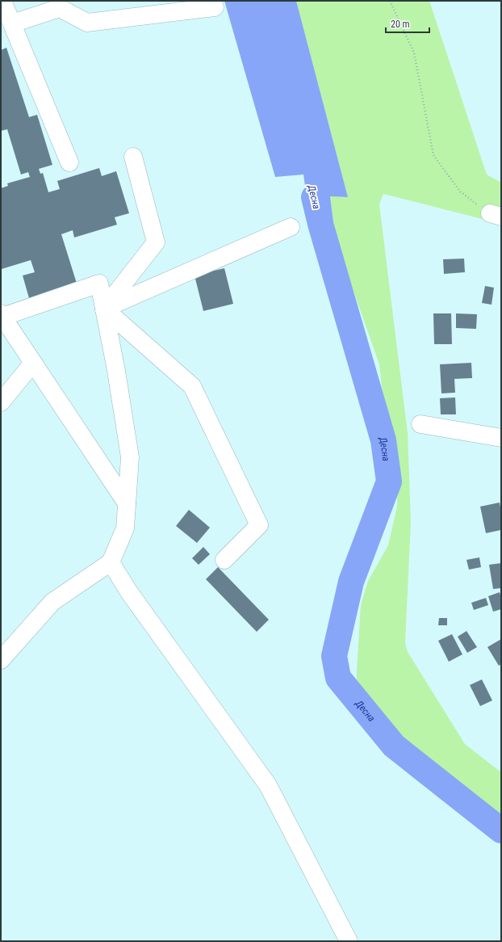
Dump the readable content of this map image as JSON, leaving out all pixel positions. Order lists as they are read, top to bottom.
{
  "water": ["Десна"],
  "scale_bar": "20 m"
}
